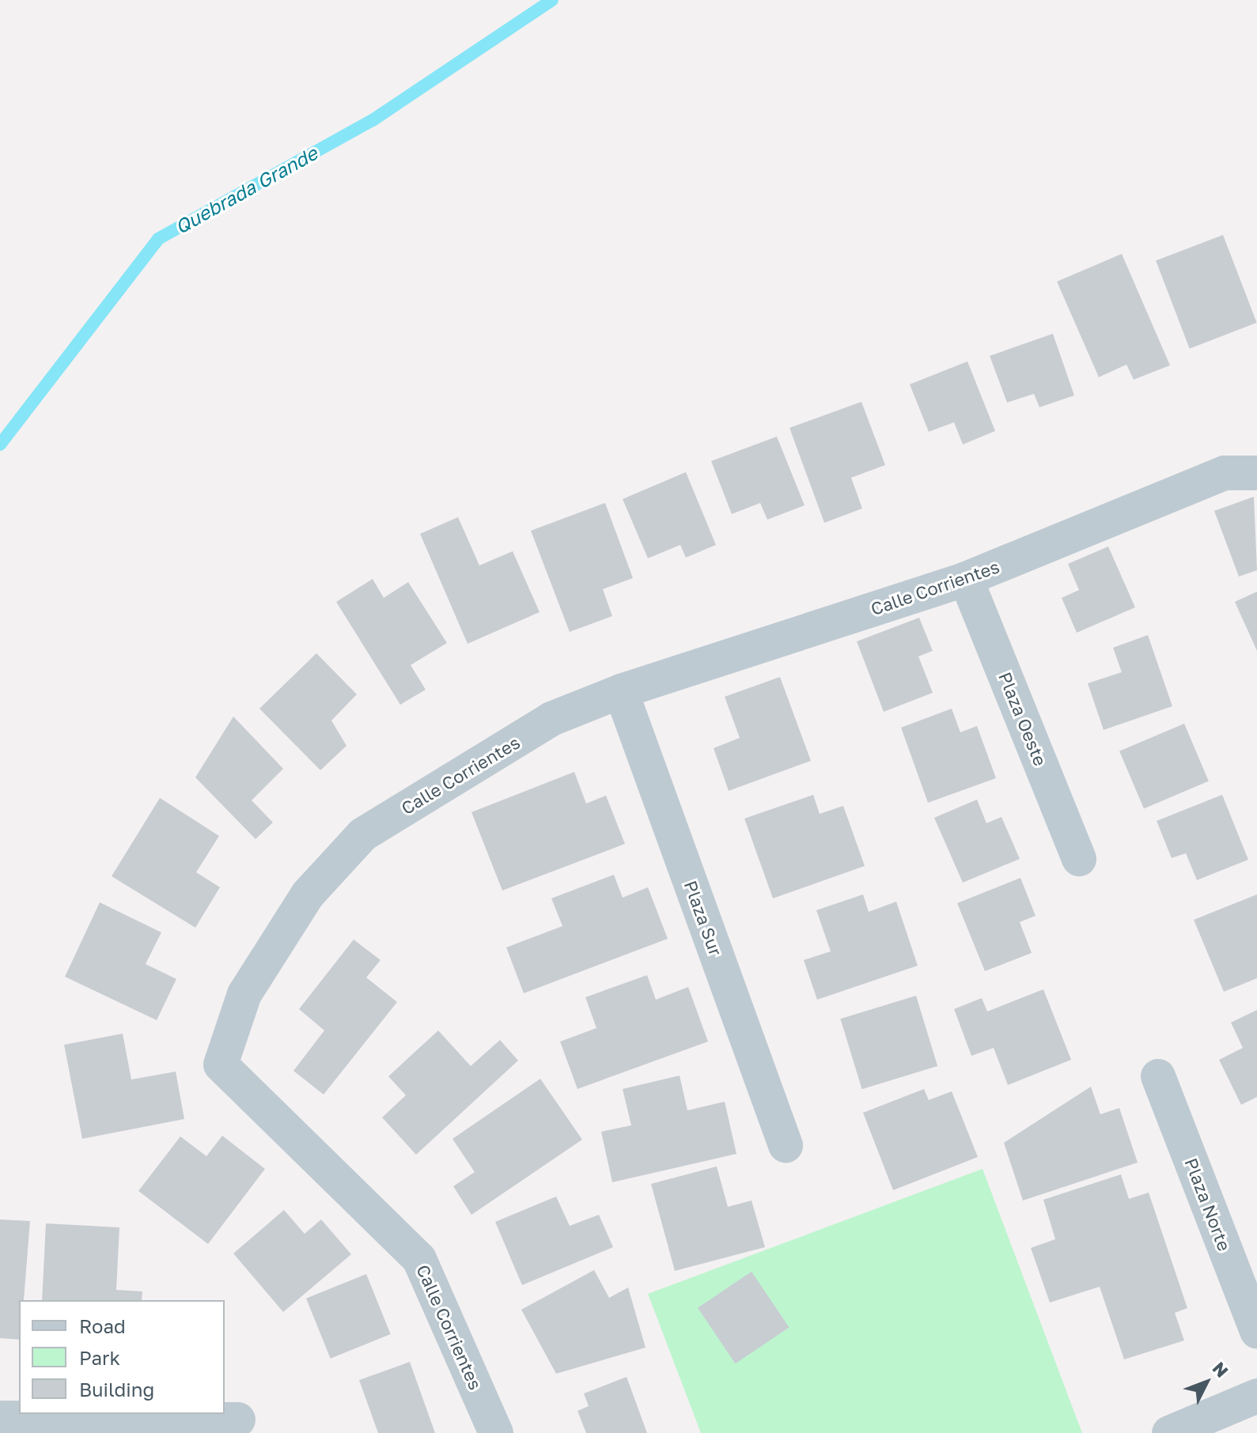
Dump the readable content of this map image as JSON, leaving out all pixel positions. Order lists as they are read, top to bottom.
{
  "streets": {
    "street": [
      "Calle Corrientes",
      "Plaza Oeste",
      "Plaza Sur",
      "Plaza Norte"
    ]
  },
  "crossings": [
    ["Calle Corrientes", "Plaza Oeste"],
    ["Calle Corrientes", "Plaza Sur"]
  ],
  "water": ["Quebrada Grande"],
  "legend": ["Road", "Park", "Building"],
  "north": "top right"
}
